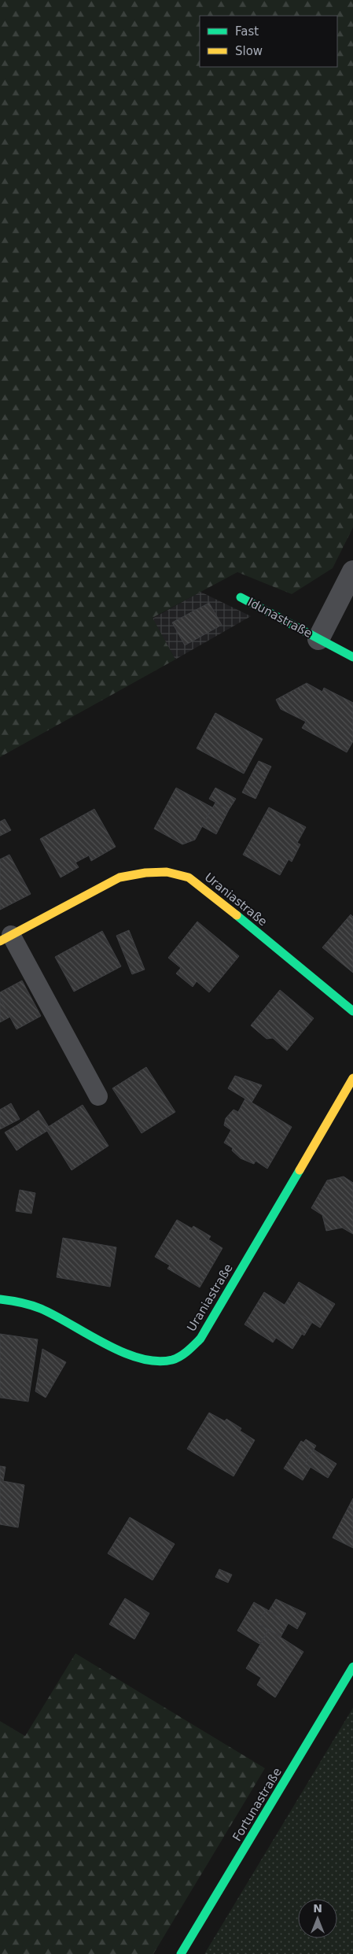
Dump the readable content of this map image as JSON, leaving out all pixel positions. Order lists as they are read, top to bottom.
{
  "streets": {
    "street": ["Idunastraße", "Uraniastraße", "Fortunastraße"]
  },
  "legend": ["Fast", "Slow"],
  "north": "top"
}
